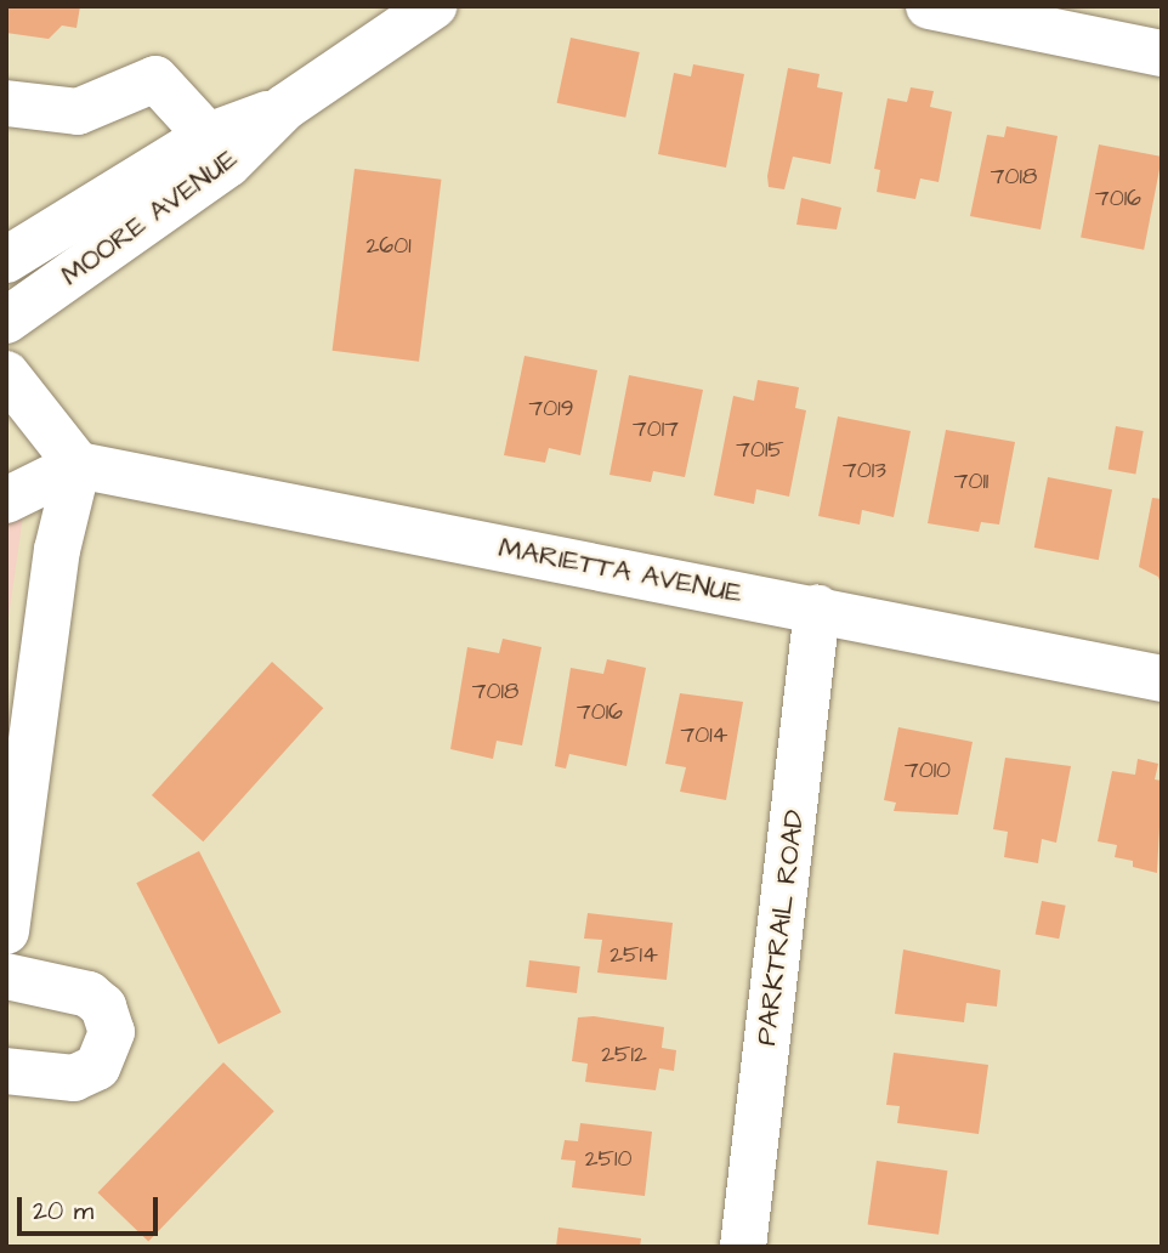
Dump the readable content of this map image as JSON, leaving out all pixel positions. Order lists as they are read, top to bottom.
{
  "streets": {
    "street": ["MOORE AVENUE", "MARIETTA AVENUE", "PARKTRAIL ROAD"]
  },
  "crossings": [
    ["MARIETTA AVENUE", "PARKTRAIL ROAD"]
  ],
  "house_numbers": [
    "7018",
    "7016",
    "2601",
    "7019",
    "7017",
    "7015",
    "7013",
    "7011",
    "7018",
    "7016",
    "7014",
    "7010",
    "2514",
    "2512",
    "2510"
  ],
  "scale_bar": "20 m"
}
